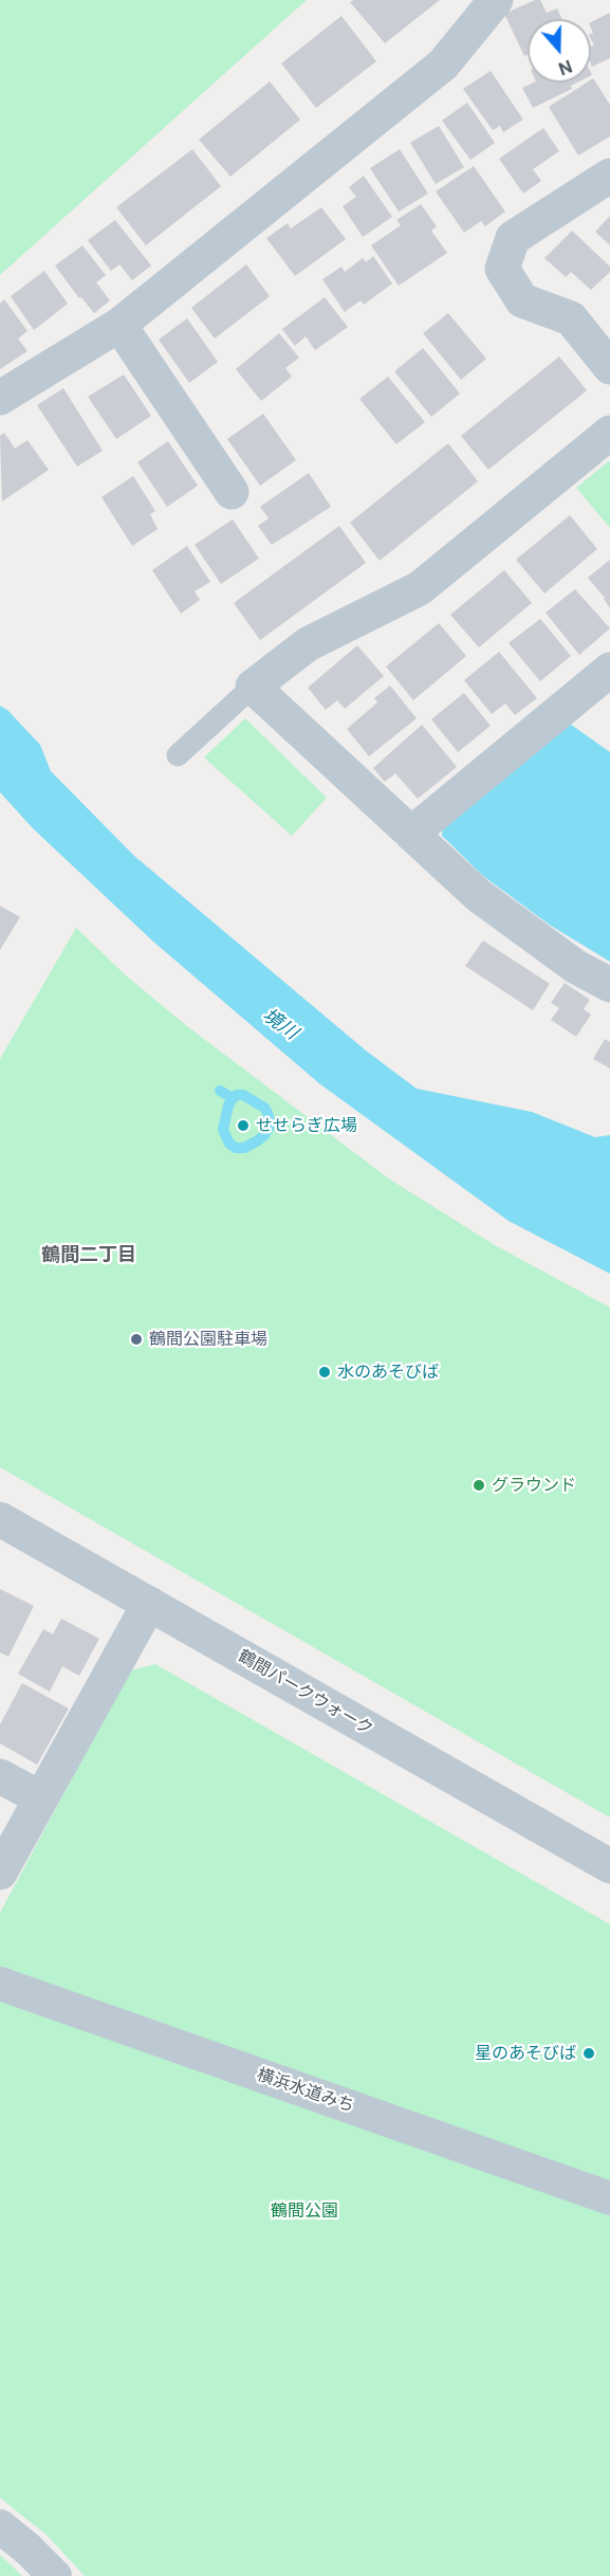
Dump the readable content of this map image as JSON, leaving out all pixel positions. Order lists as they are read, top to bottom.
{
  "streets": {
    "street": ["鶴間パークウォーク", "横浜水道みち"]
  },
  "districts": ["鶴間二丁目"],
  "water": ["境川"],
  "parks": ["鶴間公園"],
  "places": [
    "せせらぎ広場",
    "鶴間公園駐車場",
    "水のあそびば",
    "グラウンド",
    "星のあそびば"
  ],
  "north": "bottom"
}
